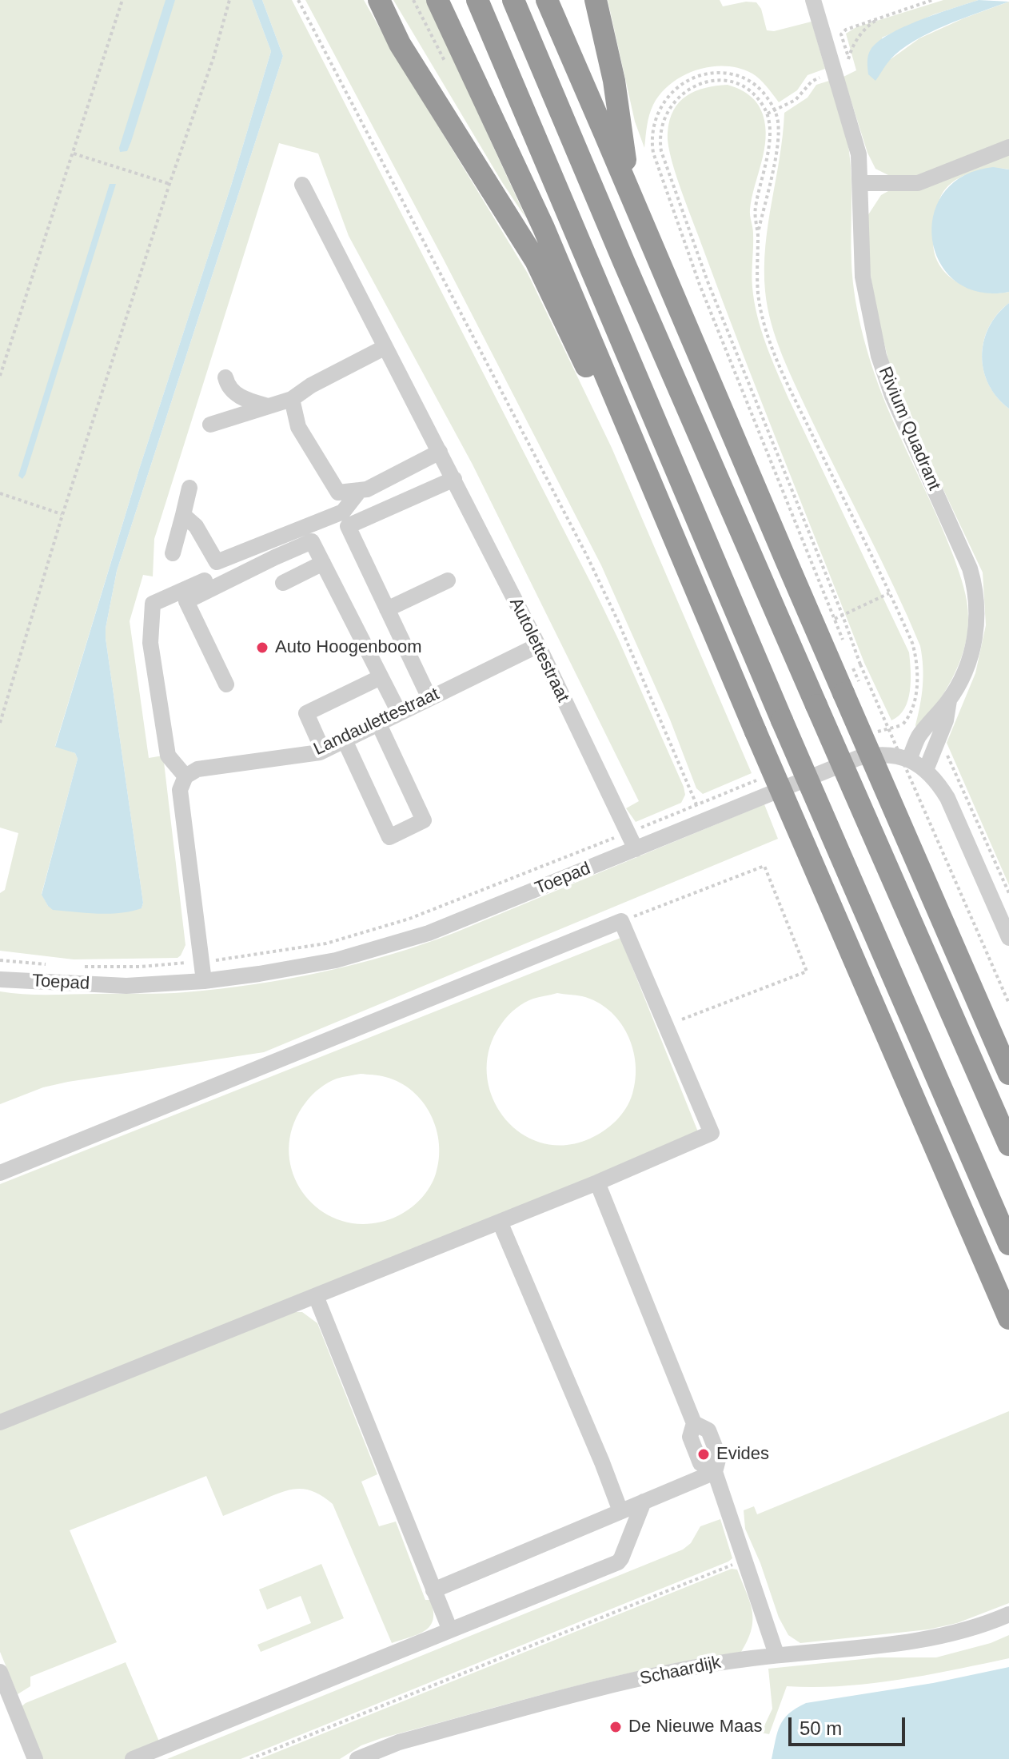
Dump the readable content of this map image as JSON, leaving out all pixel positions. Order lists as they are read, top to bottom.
{
  "streets": {
    "street": [
      "Rivium Quadrant",
      "Autolettestraat",
      "Landaulettestraat",
      "Toepad",
      "Schaardijk"
    ]
  },
  "crossings": [
    ["Rivium Quadrant", "Toepad"],
    ["Autolettestraat", "Landaulettestraat"],
    ["Autolettestraat", "Toepad"]
  ],
  "places": ["Auto Hoogenboom", "Evides", "De Nieuwe Maas"],
  "scale_bar": "50 m"
}
